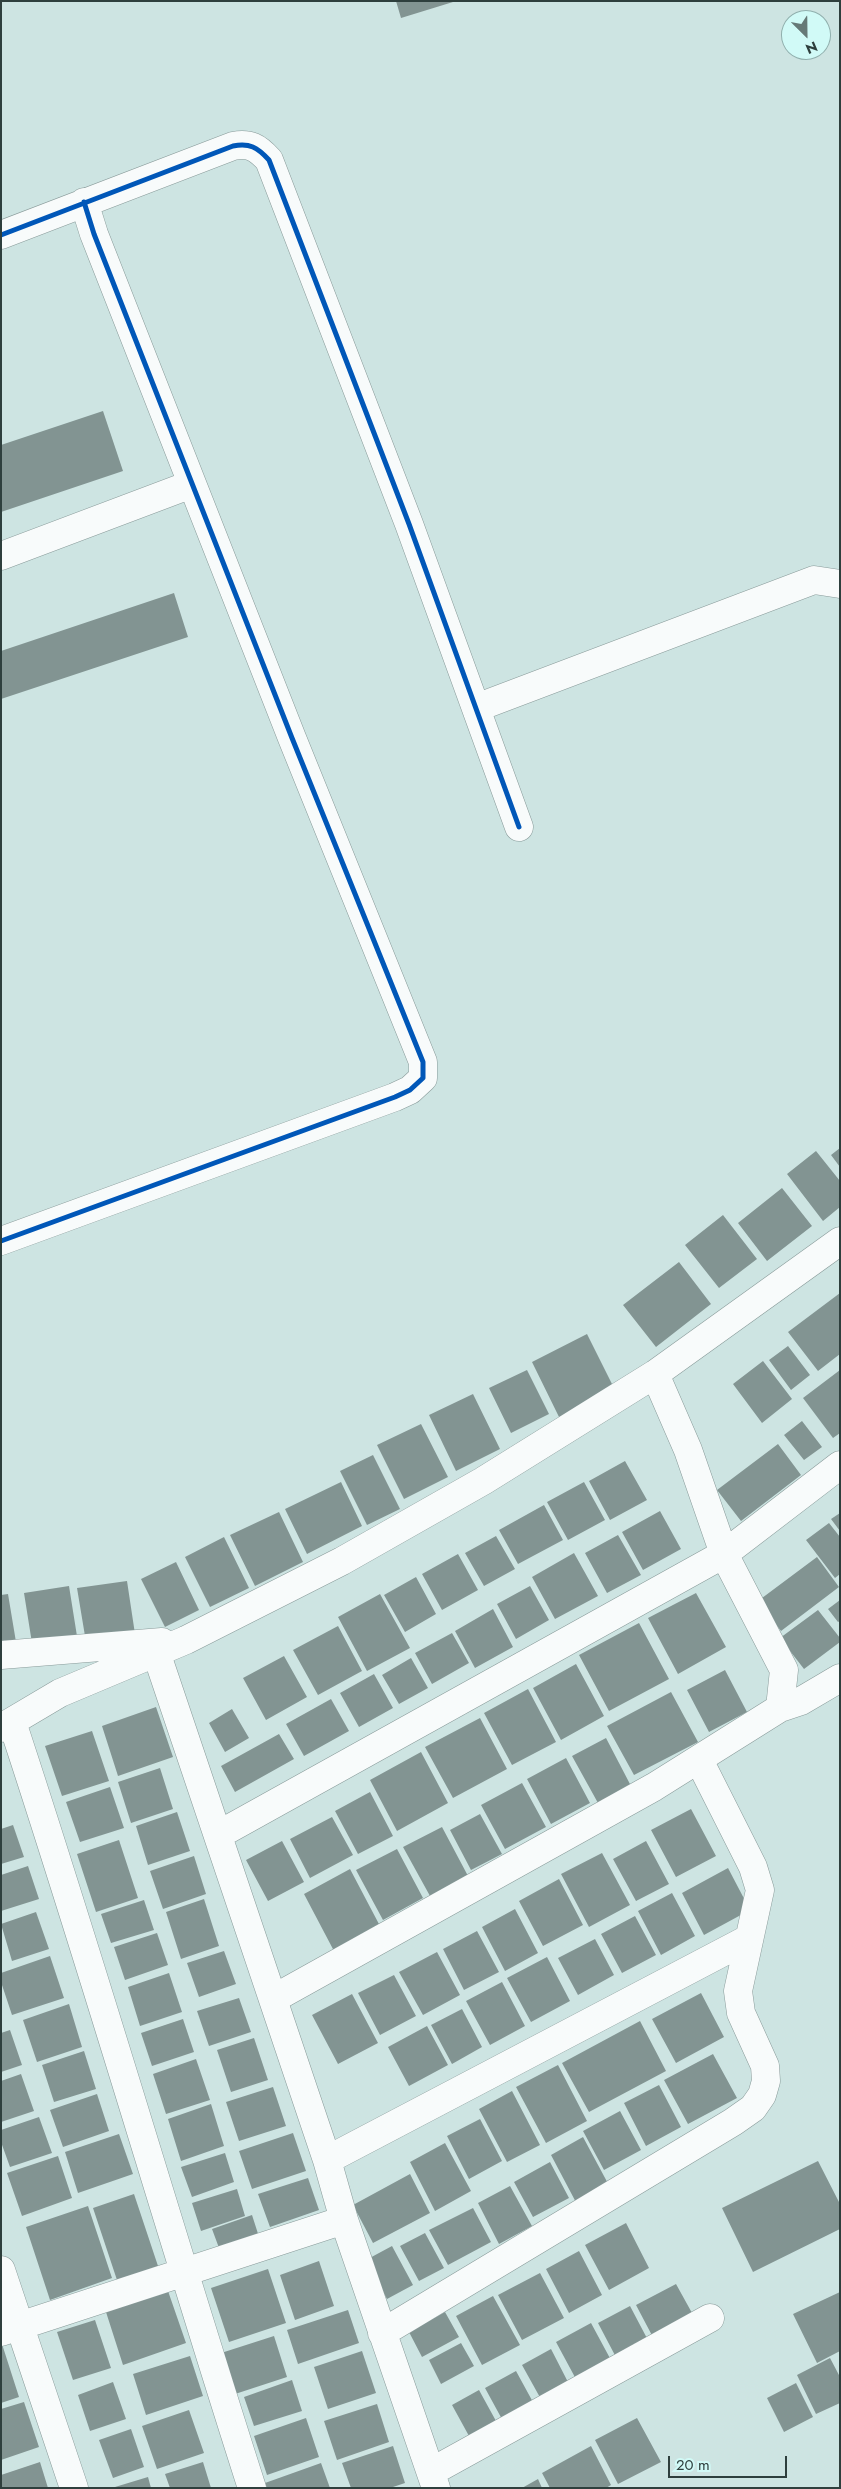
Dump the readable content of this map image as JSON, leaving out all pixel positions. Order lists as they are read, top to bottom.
{
  "scale_bar": "20 m",
  "north": "bottom right"
}
